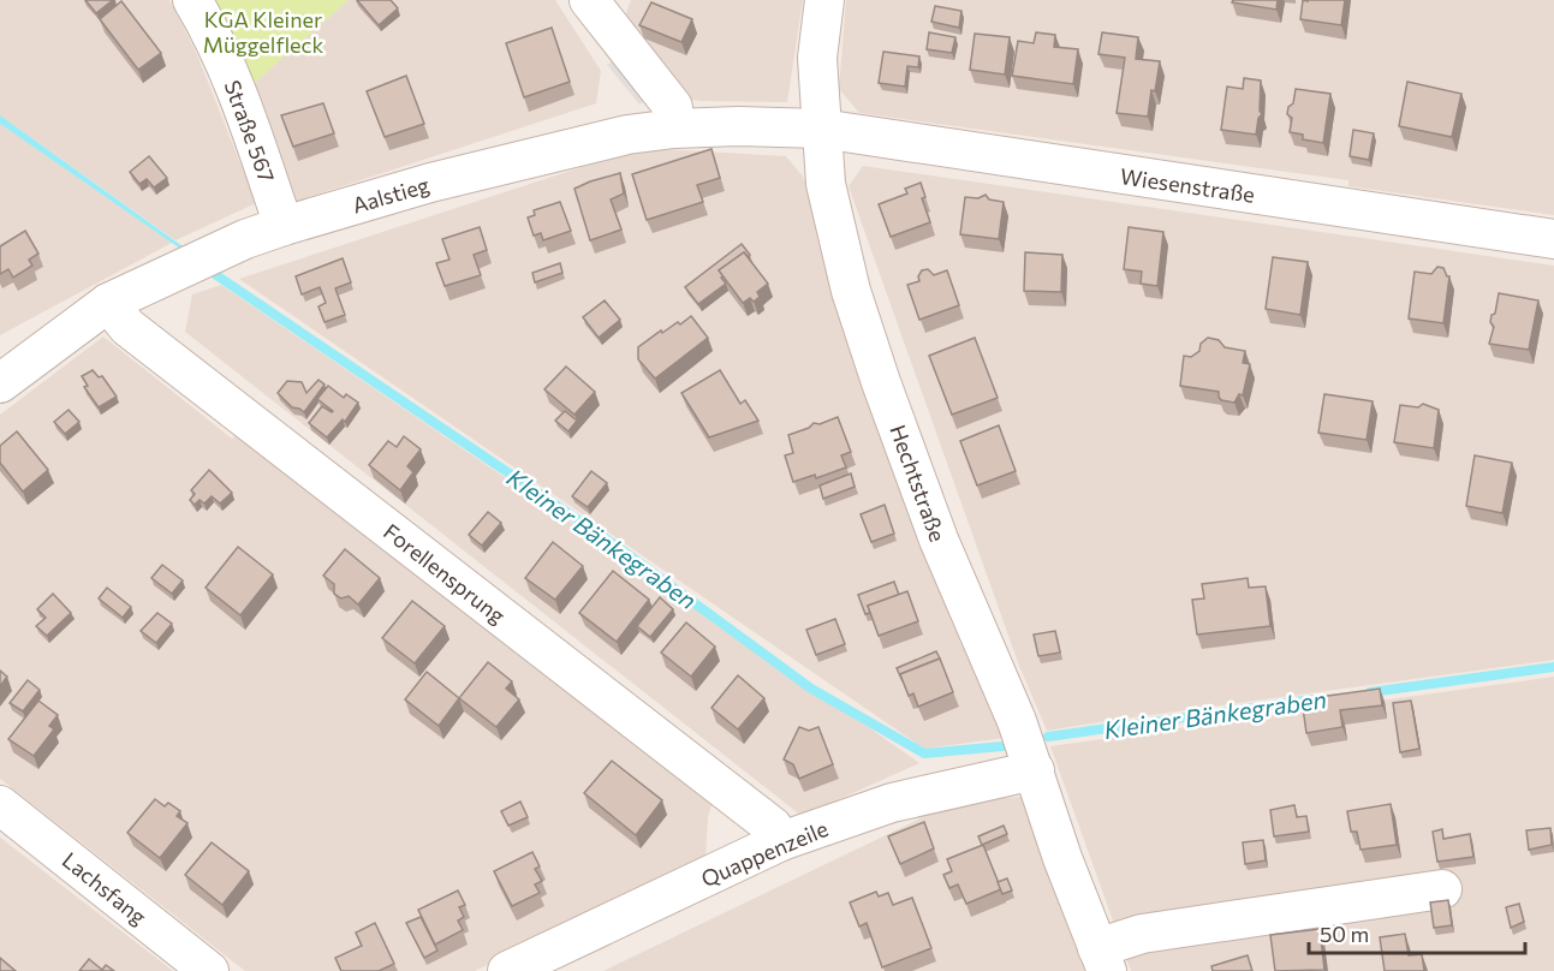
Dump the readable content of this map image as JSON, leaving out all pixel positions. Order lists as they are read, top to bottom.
{
  "streets": {
    "street": [
      "Straße 567",
      "Wiesenstraße",
      "Aalstieg",
      "Hechtstraße",
      "Forellensprung",
      "Quappenzeile",
      "Lachsfang"
    ]
  },
  "crossings": [
    ["Straße 567", "Aalstieg"],
    ["Wiesenstraße", "Aalstieg"],
    ["Wiesenstraße", "Hechtstraße"],
    ["Aalstieg", "Hechtstraße"],
    ["Aalstieg", "Forellensprung"],
    ["Hechtstraße", "Quappenzeile"],
    ["Forellensprung", "Quappenzeile"]
  ],
  "water": ["Kleiner Bänkegraben"],
  "parks": ["KGA Kleiner Müggelfleck"],
  "scale_bar": "50 m"
}
